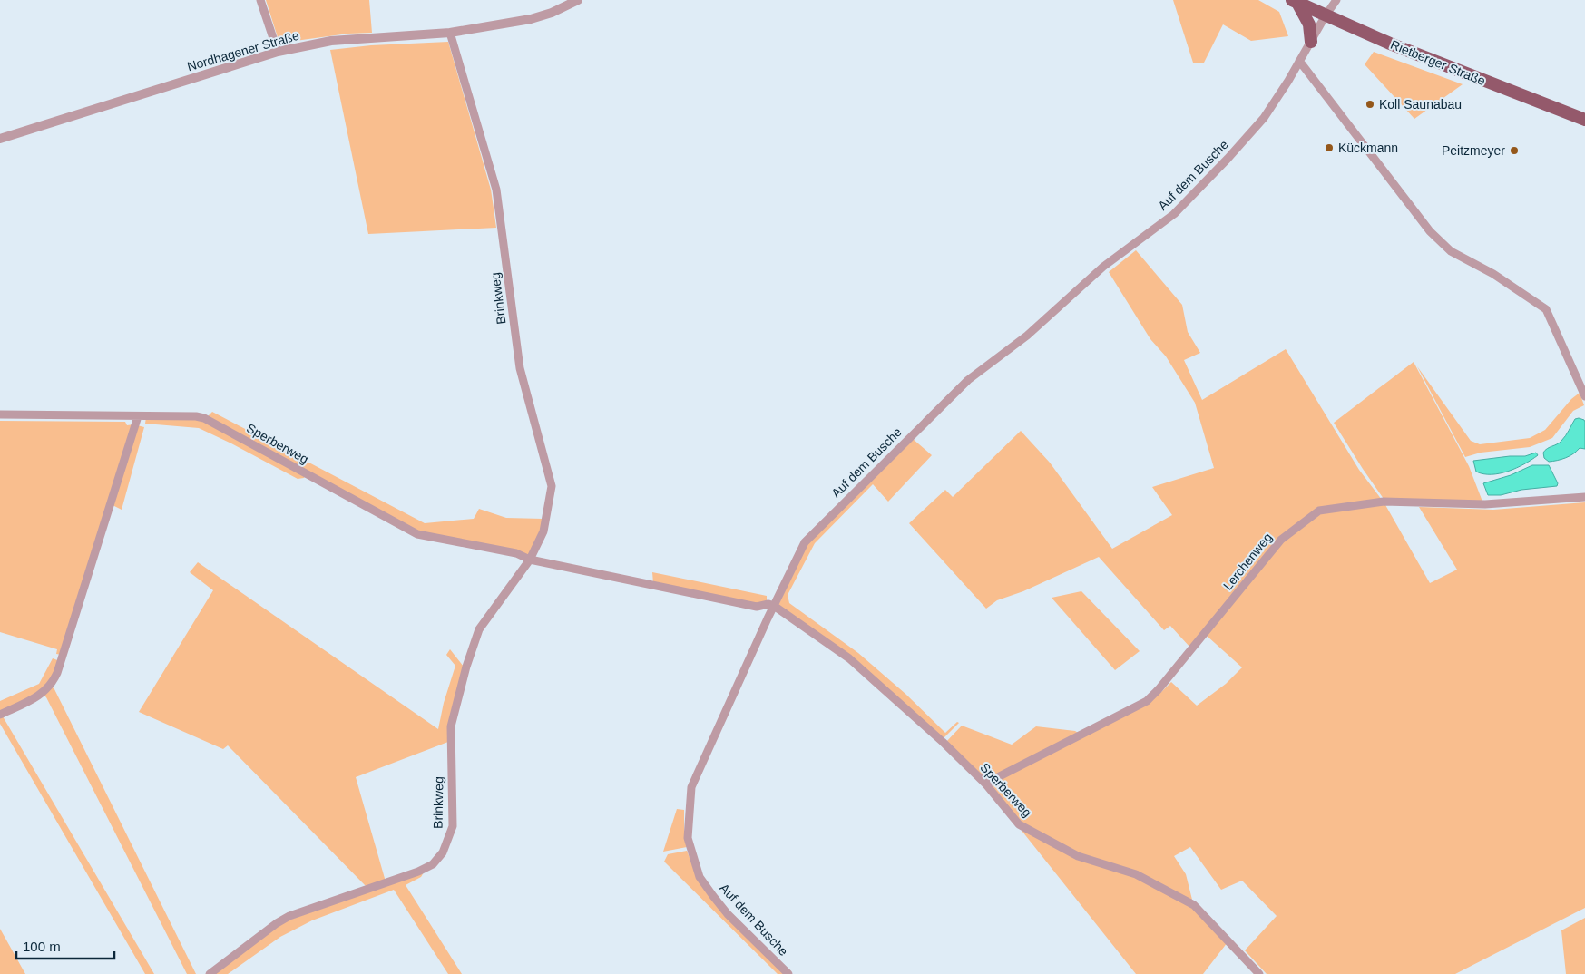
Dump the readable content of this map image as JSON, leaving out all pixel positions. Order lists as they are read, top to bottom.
{
  "streets": {
    "main road": ["Rietberger Straße"],
    "street": [
      "Nordhagener Straße",
      "Auf dem Busche",
      "Brinkweg",
      "Sperberweg",
      "Lerchenweg"
    ]
  },
  "crossings": [
    ["Nordhagener Straße", "Brinkweg"],
    ["Rietberger Straße", "Auf dem Busche"],
    ["Auf dem Busche", "Sperberweg"],
    ["Brinkweg", "Sperberweg"],
    ["Sperberweg", "Lerchenweg"]
  ],
  "places": ["Koll Saunabau", "Kückmann", "Peitzmeyer"],
  "scale_bar": "100 m"
}
